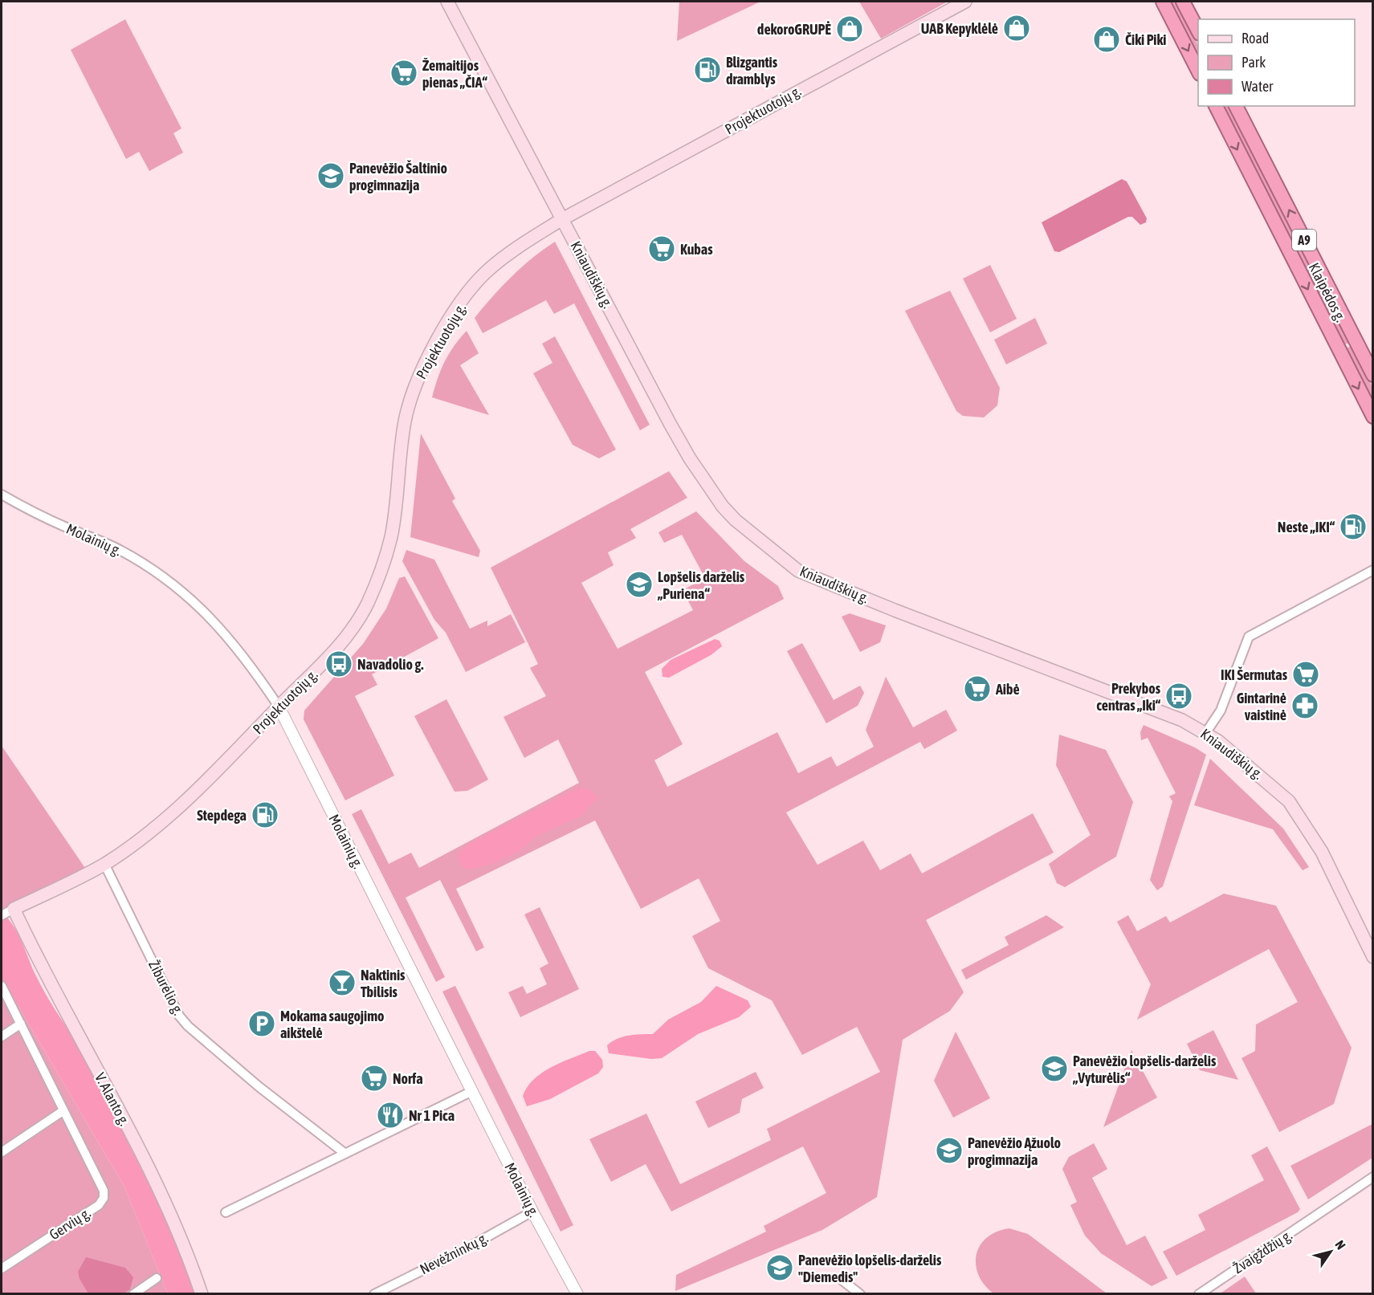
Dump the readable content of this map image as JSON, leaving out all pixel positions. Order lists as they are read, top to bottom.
{
  "streets": {
    "highway": ["A9", "Klaipėdos g."],
    "main road": ["Projektuotojų g.", "Kniaudiškių g.", "V. Alanto g."],
    "street": [
      "Molainių g.",
      "Žiburėlio g.",
      "Gervių g.",
      "Žvaigždžių g.",
      "Nevėžninkų g."
    ]
  },
  "crossings": [
    ["Projektuotojų g.", "Kniaudiškių g."],
    ["Projektuotojų g.", "Molainių g."],
    ["Projektuotojų g.", "Žiburėlio g."],
    ["Projektuotojų g.", "V. Alanto g."],
    ["Molainių g.", "Nevėžninkų g."]
  ],
  "places": {
    "shop": ["UAB Kepyklėlė", "dekoroGRUPĖ", "Čiki Piki"],
    "fuel station": ["Blizgantis dramblys", "Neste „IKI“", "Stepdega"],
    "supermarket": [
      "Žemaitijos pienas „ČIA“",
      "Kubas",
      "IKI Šermutas",
      "Aibė",
      "Norfa"
    ],
    "school or university": [
      "Panevėžio Šaltinio progimnazija",
      "Lopšelis darželis „Puriena“",
      "Panevėžio lopšelis-darželis „Vyturėlis“",
      "Panevėžio Ąžuolo progimnazija",
      "Panevėžio lopšelis-darželis \"Diemedis\""
    ],
    "bus stop": ["Navadolio g.", "Prekybos centras „Iki“"],
    "pharmacy": ["Gintarinė vaistinė"],
    "bar": ["Naktinis Tbilisis"],
    "parking": ["Mokama saugojimo aikštelė"],
    "restaurant": ["Nr 1 Pica"]
  },
  "legend": ["Road", "Park", "Water"],
  "north": "top right"
}
